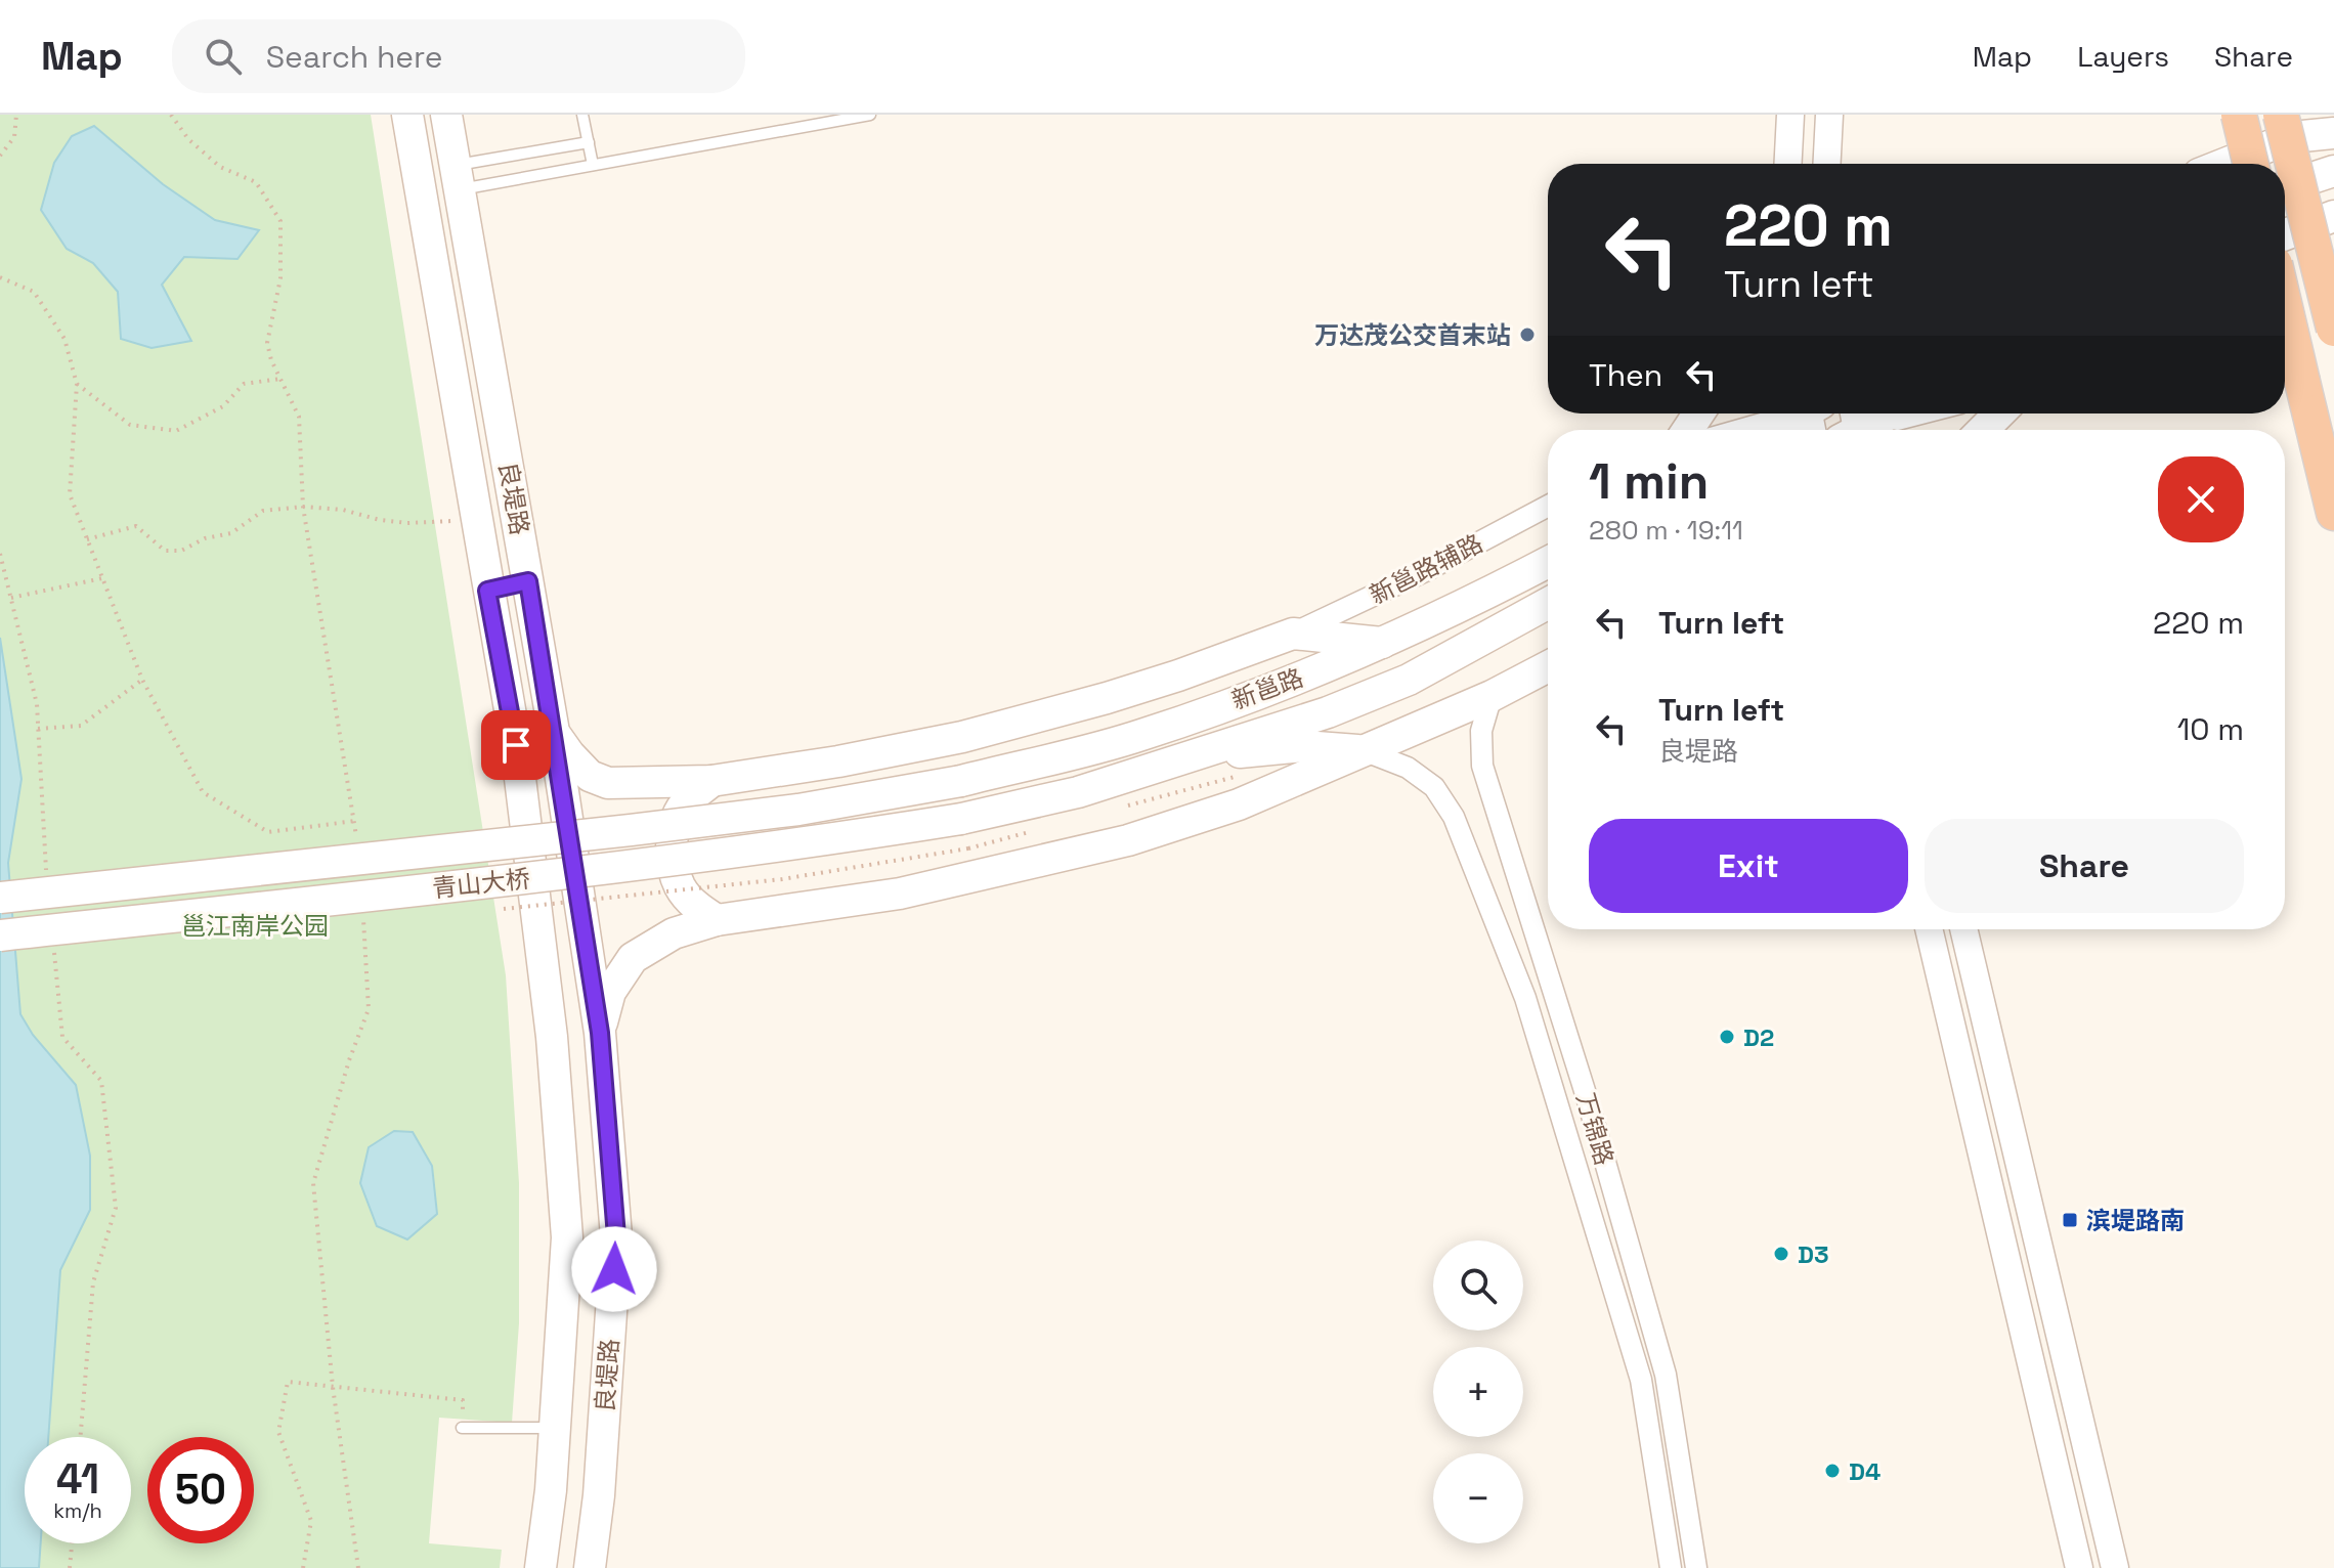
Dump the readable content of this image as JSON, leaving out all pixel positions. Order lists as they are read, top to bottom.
{
  "streets": {
    "main road": ["良堤路", "新邕路", "青山大桥"],
    "street": ["新邕路辅路", "万锦路"]
  },
  "crossings": [
    ["新邕路", "青山大桥"]
  ],
  "parks": ["邕江南岸公园"],
  "places": {
    "other": [
      "万达茂公交首末站",
      "D2",
      "D3",
      "D4"
    ],
    "transit": ["滨堤路南"]
  },
  "page": {
    "header": "Map",
    "search": "Search here",
    "nav": ["Map", "Layers", "Share"],
    "turn": ["220 m", "Turn left"],
    "then": "Then",
    "heading": ["1 min", "280 m · 19:11"],
    "list": [
      {
        "name": "Turn left",
        "value": "220 m"
      },
      {
        "name": "Turn left",
        "note": "良堤路",
        "value": "10 m"
      }
    ],
    "buttons": ["Exit", "Share"],
    "map_buttons": ["+", "−"],
    "speed": "41 km/h",
    "limit": "50"
  }
}
